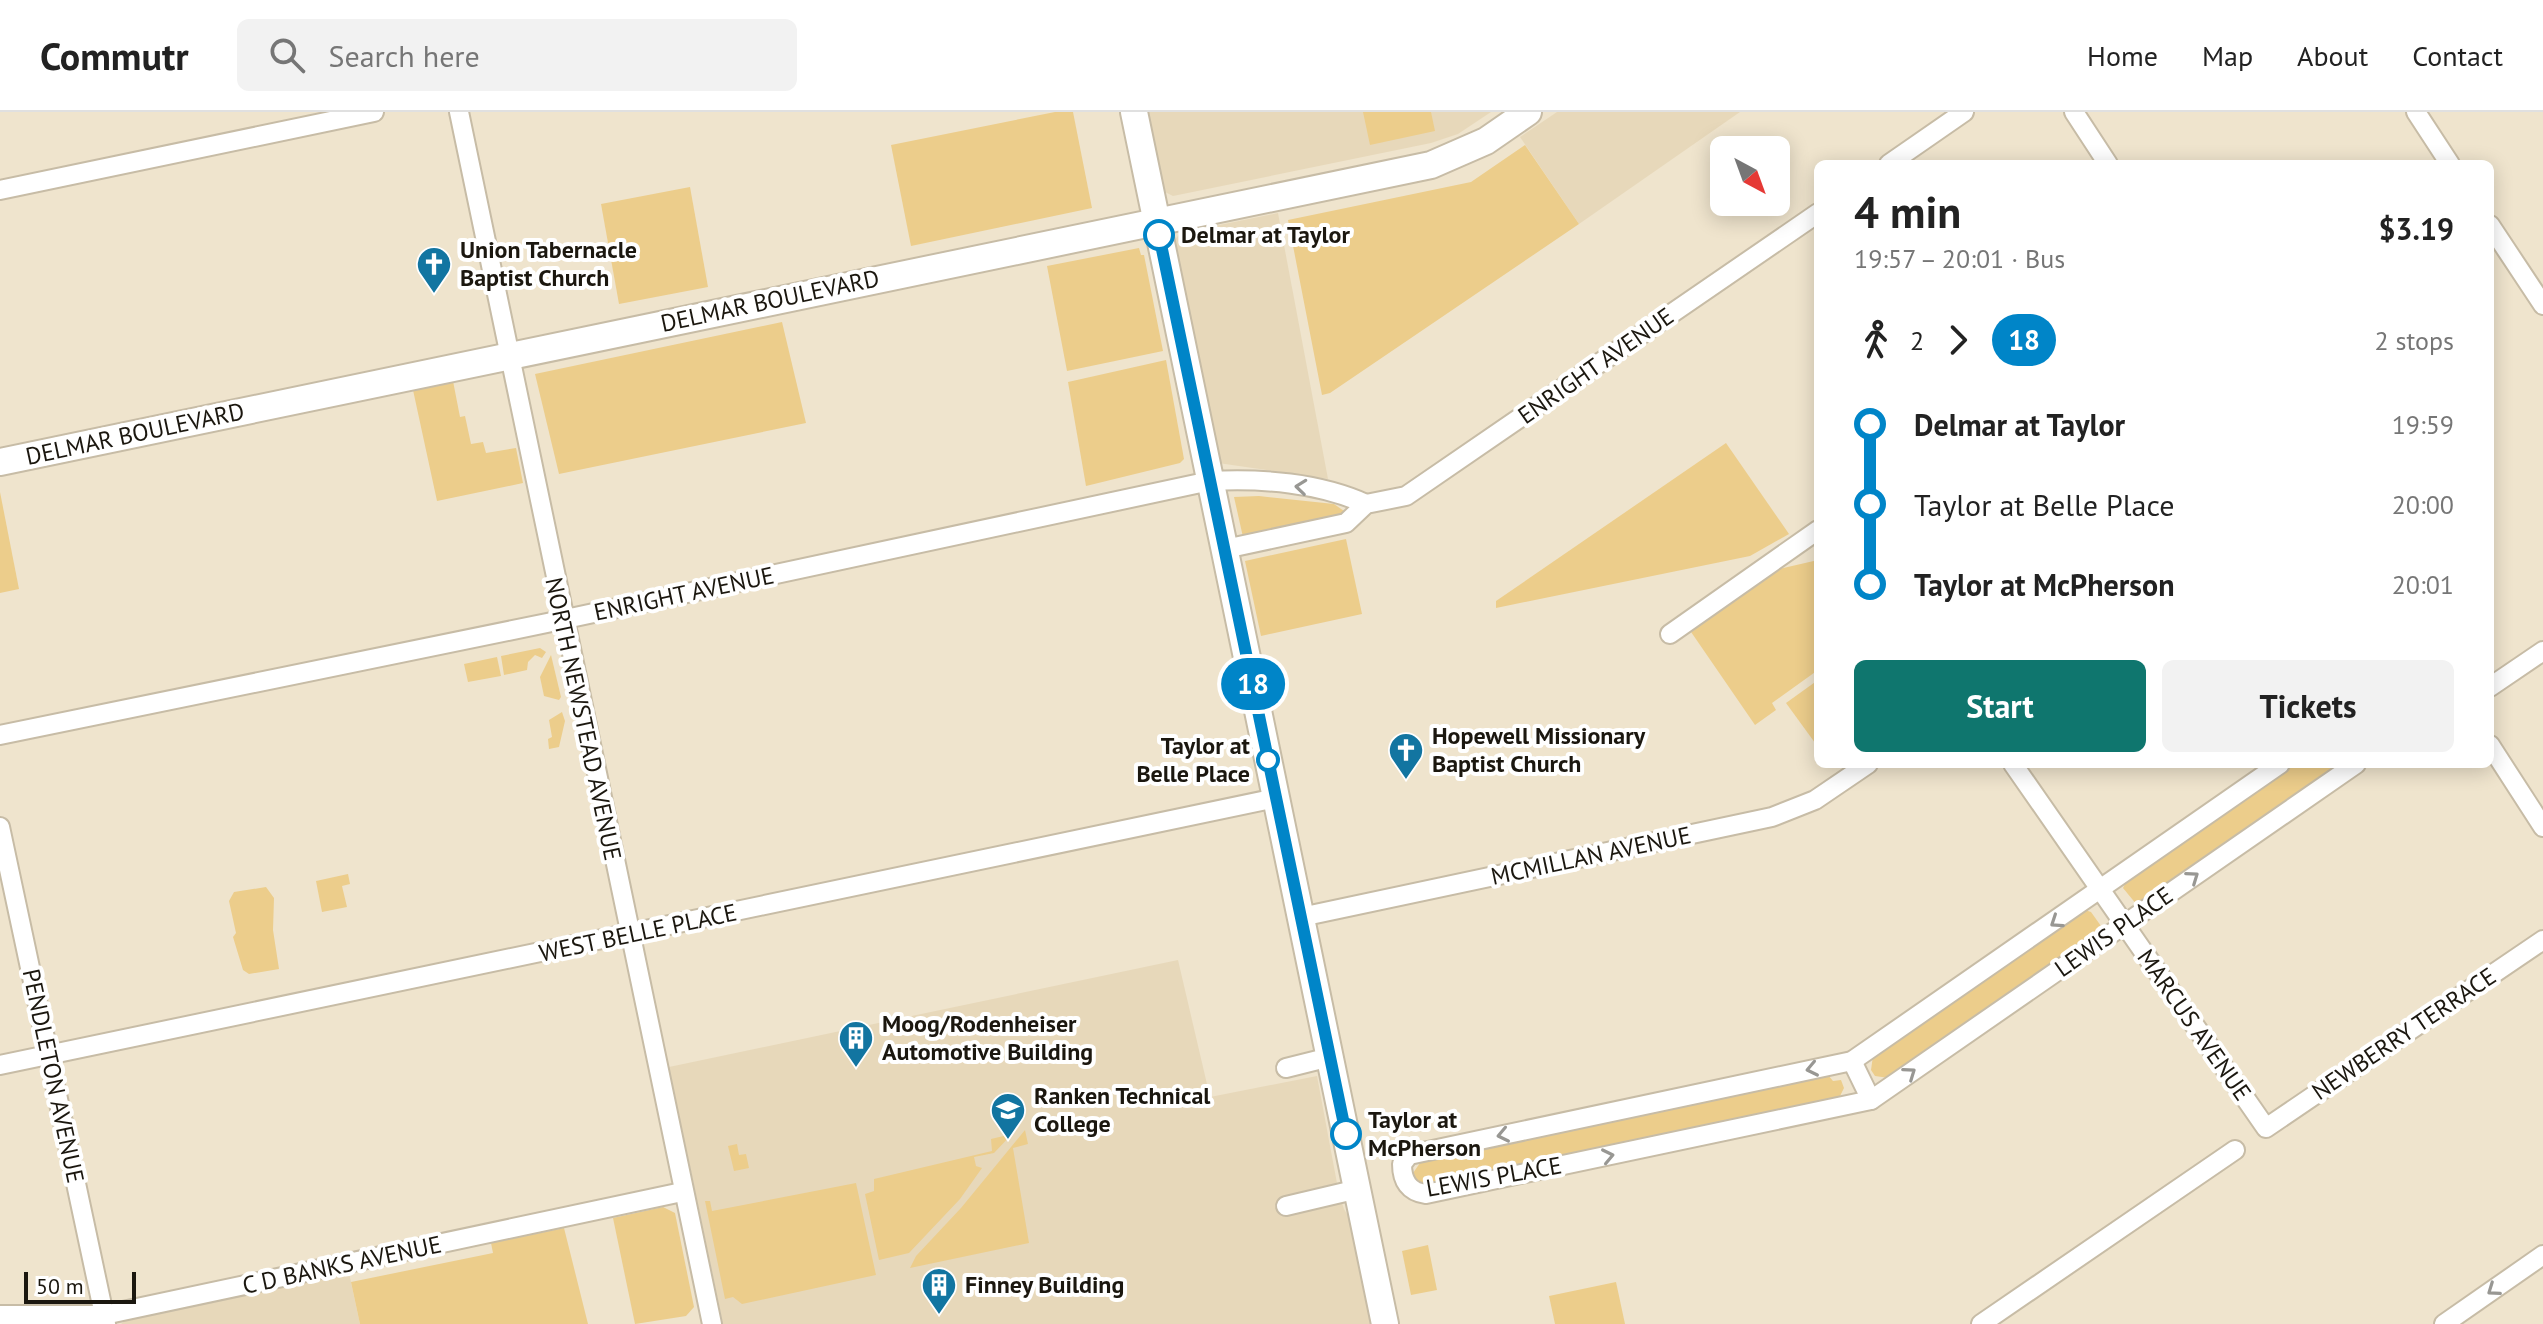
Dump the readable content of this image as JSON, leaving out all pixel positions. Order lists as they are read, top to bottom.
{
  "streets": {
    "main road": ["DELMAR BOULEVARD"],
    "street": [
      "ENRIGHT AVENUE",
      "NORTH NEWSTEAD AVENUE",
      "MCMILLAN AVENUE",
      "LEWIS PLACE",
      "WEST BELLE PLACE",
      "MARCUS AVENUE",
      "NEWBERRY TERRACE",
      "PENDLETON AVENUE",
      "C D BANKS AVENUE"
    ]
  },
  "crossings": [
    ["DELMAR BOULEVARD", "NORTH NEWSTEAD AVENUE"],
    ["ENRIGHT AVENUE", "NORTH NEWSTEAD AVENUE"],
    ["NORTH NEWSTEAD AVENUE", "WEST BELLE PLACE"],
    ["NORTH NEWSTEAD AVENUE", "C D BANKS AVENUE"],
    ["LEWIS PLACE", "MARCUS AVENUE"],
    ["WEST BELLE PLACE", "PENDLETON AVENUE"],
    ["MARCUS AVENUE", "NEWBERRY TERRACE"],
    ["PENDLETON AVENUE", "C D BANKS AVENUE"]
  ],
  "places": {
    "other": ["Delmar at Taylor", "Taylor at Belle Place", "Taylor at McPherson"],
    "church": ["Union Tabernacle Baptist Church", "Hopewell Missionary Baptist Church"],
    "building": ["Moog/Rodenheiser Automotive Building", "Finney Building"],
    "school or university": ["Ranken Technical College"]
  },
  "lines": ["bus line 18"],
  "scale_bar": "50 m",
  "north": "bottom right",
  "page": {
    "header": "Commutr",
    "search": "Search here",
    "nav": [
      "Home",
      "Map",
      "About",
      "Contact"
    ],
    "on_map": "18",
    "heading": ["4 min", "19:57 – 20:01 · Bus", "$3.19"],
    "legs": ["2", "18", "2 stops"],
    "list": [
      {
        "name": "Delmar at Taylor",
        "value": "19:59"
      },
      {
        "name": "Taylor at Belle Place",
        "value": "20:00"
      },
      {
        "name": "Taylor at McPherson",
        "value": "20:01"
      }
    ],
    "buttons": ["Start", "Tickets"],
    "scale": "50 m"
  }
}
